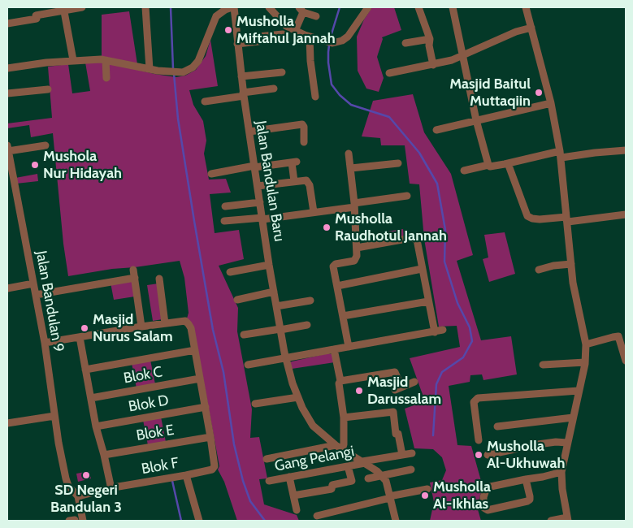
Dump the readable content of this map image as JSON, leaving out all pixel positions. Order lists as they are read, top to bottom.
{
  "streets": {
    "street": [
      "Jalan Bandulan Baru",
      "Jalan Bandulan 9",
      "Blok C",
      "Blok D",
      "Blok E",
      "Gang Pelangi",
      "Blok F"
    ]
  },
  "crossings": [
    ["Jalan Bandulan Baru", "Gang Pelangi"],
    ["Jalan Bandulan 9", "Blok F"],
    ["Blok E", "Blok F"]
  ],
  "places": [
    "Musholla Miftahul Jannah",
    "Masjid Baitul Muttaqiin",
    "Mushola Nur Hidayah",
    "Musholla Raudhotul Jannah",
    "Masjid Nurus Salam",
    "Masjid Darussalam",
    "Musholla Al-Ukhuwah",
    "SD Negeri Bandulan 3",
    "Musholla Al-Ikhlas"
  ]
}
